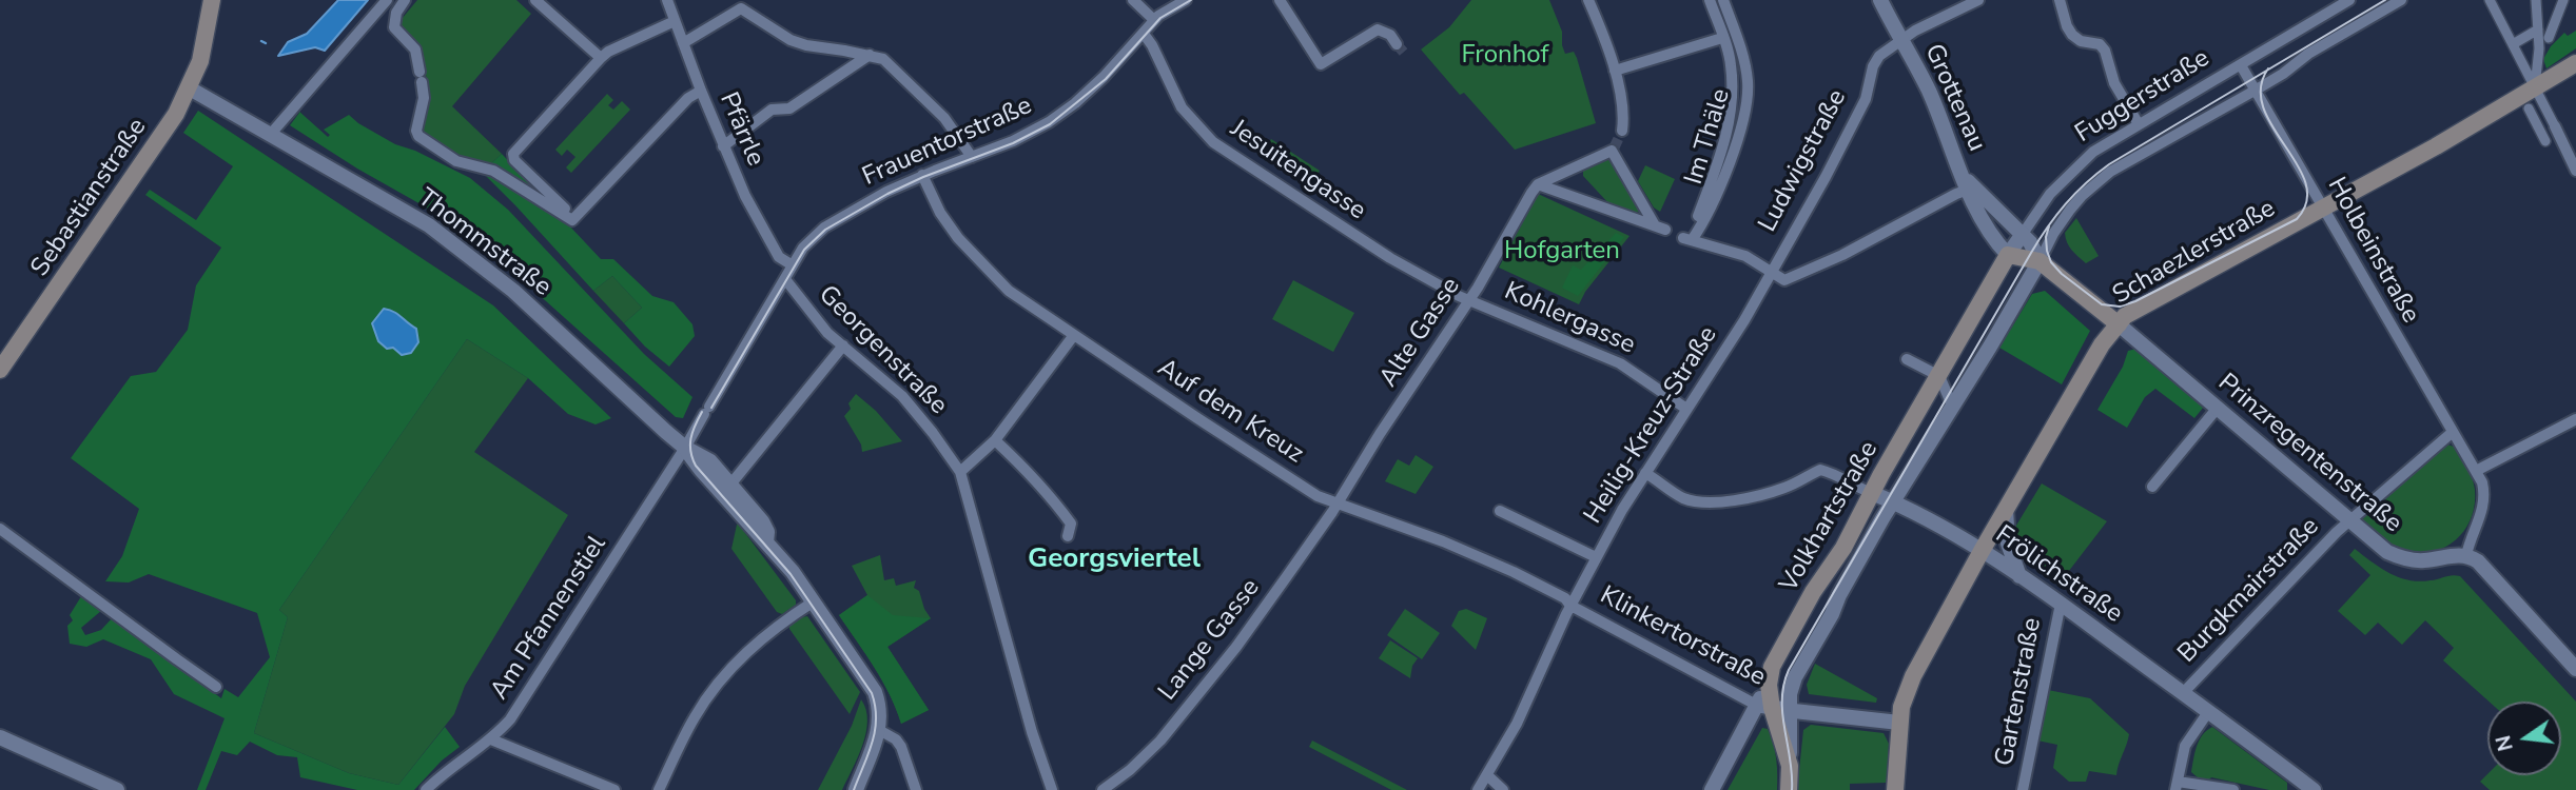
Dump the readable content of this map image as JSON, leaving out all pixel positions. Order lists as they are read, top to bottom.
{
  "streets": {
    "main road": ["Sebastianstraße", "Schaezlerstraße", "Volkhartstraße"],
    "street": [
      "Fuggerstraße",
      "Grottenau",
      "Pfärrle",
      "Im Thäle",
      "Frauentorstraße",
      "Ludwigstraße",
      "Jesuitengasse",
      "Thommstraße",
      "Holbeinstraße",
      "Kohlergasse",
      "Alte Gasse",
      "Georgenstraße",
      "Auf dem Kreuz",
      "Heilig-Kreuz-Straße",
      "Prinzregentenstraße",
      "Frölichstraße",
      "Burgkmairstraße",
      "Am Pfannenstiel",
      "Klinkertorstraße",
      "Lange Gasse",
      "Gartenstraße"
    ]
  },
  "crossings": [
    ["Fuggerstraße", "Holbeinstraße"],
    ["Fuggerstraße", "Volkhartstraße"],
    ["Grottenau", "Ludwigstraße"],
    ["Grottenau", "Volkhartstraße"],
    ["Pfärrle", "Frauentorstraße"],
    ["Frauentorstraße", "Jesuitengasse"],
    ["Frauentorstraße", "Georgenstraße"],
    ["Frauentorstraße", "Auf dem Kreuz"],
    ["Frauentorstraße", "Am Pfannenstiel"],
    ["Ludwigstraße", "Heilig-Kreuz-Straße"],
    ["Jesuitengasse", "Kohlergasse"],
    ["Jesuitengasse", "Alte Gasse"],
    ["Sebastianstraße", "Thommstraße"],
    ["Thommstraße", "Am Pfannenstiel"],
    ["Holbeinstraße", "Schaezlerstraße"],
    ["Holbeinstraße", "Burgkmairstraße"],
    ["Schaezlerstraße", "Prinzregentenstraße"],
    ["Schaezlerstraße", "Frölichstraße"],
    ["Kohlergasse", "Alte Gasse"],
    ["Kohlergasse", "Heilig-Kreuz-Straße"],
    ["Alte Gasse", "Auf dem Kreuz"],
    ["Alte Gasse", "Lange Gasse"],
    ["Auf dem Kreuz", "Heilig-Kreuz-Straße"],
    ["Auf dem Kreuz", "Klinkertorstraße"],
    ["Auf dem Kreuz", "Lange Gasse"],
    ["Heilig-Kreuz-Straße", "Klinkertorstraße"],
    ["Prinzregentenstraße", "Burgkmairstraße"],
    ["Volkhartstraße", "Frölichstraße"],
    ["Volkhartstraße", "Klinkertorstraße"],
    ["Frölichstraße", "Burgkmairstraße"],
    ["Frölichstraße", "Gartenstraße"]
  ],
  "districts": ["Georgsviertel"],
  "parks": ["Fronhof", "Hofgarten"],
  "north": "left"
}
